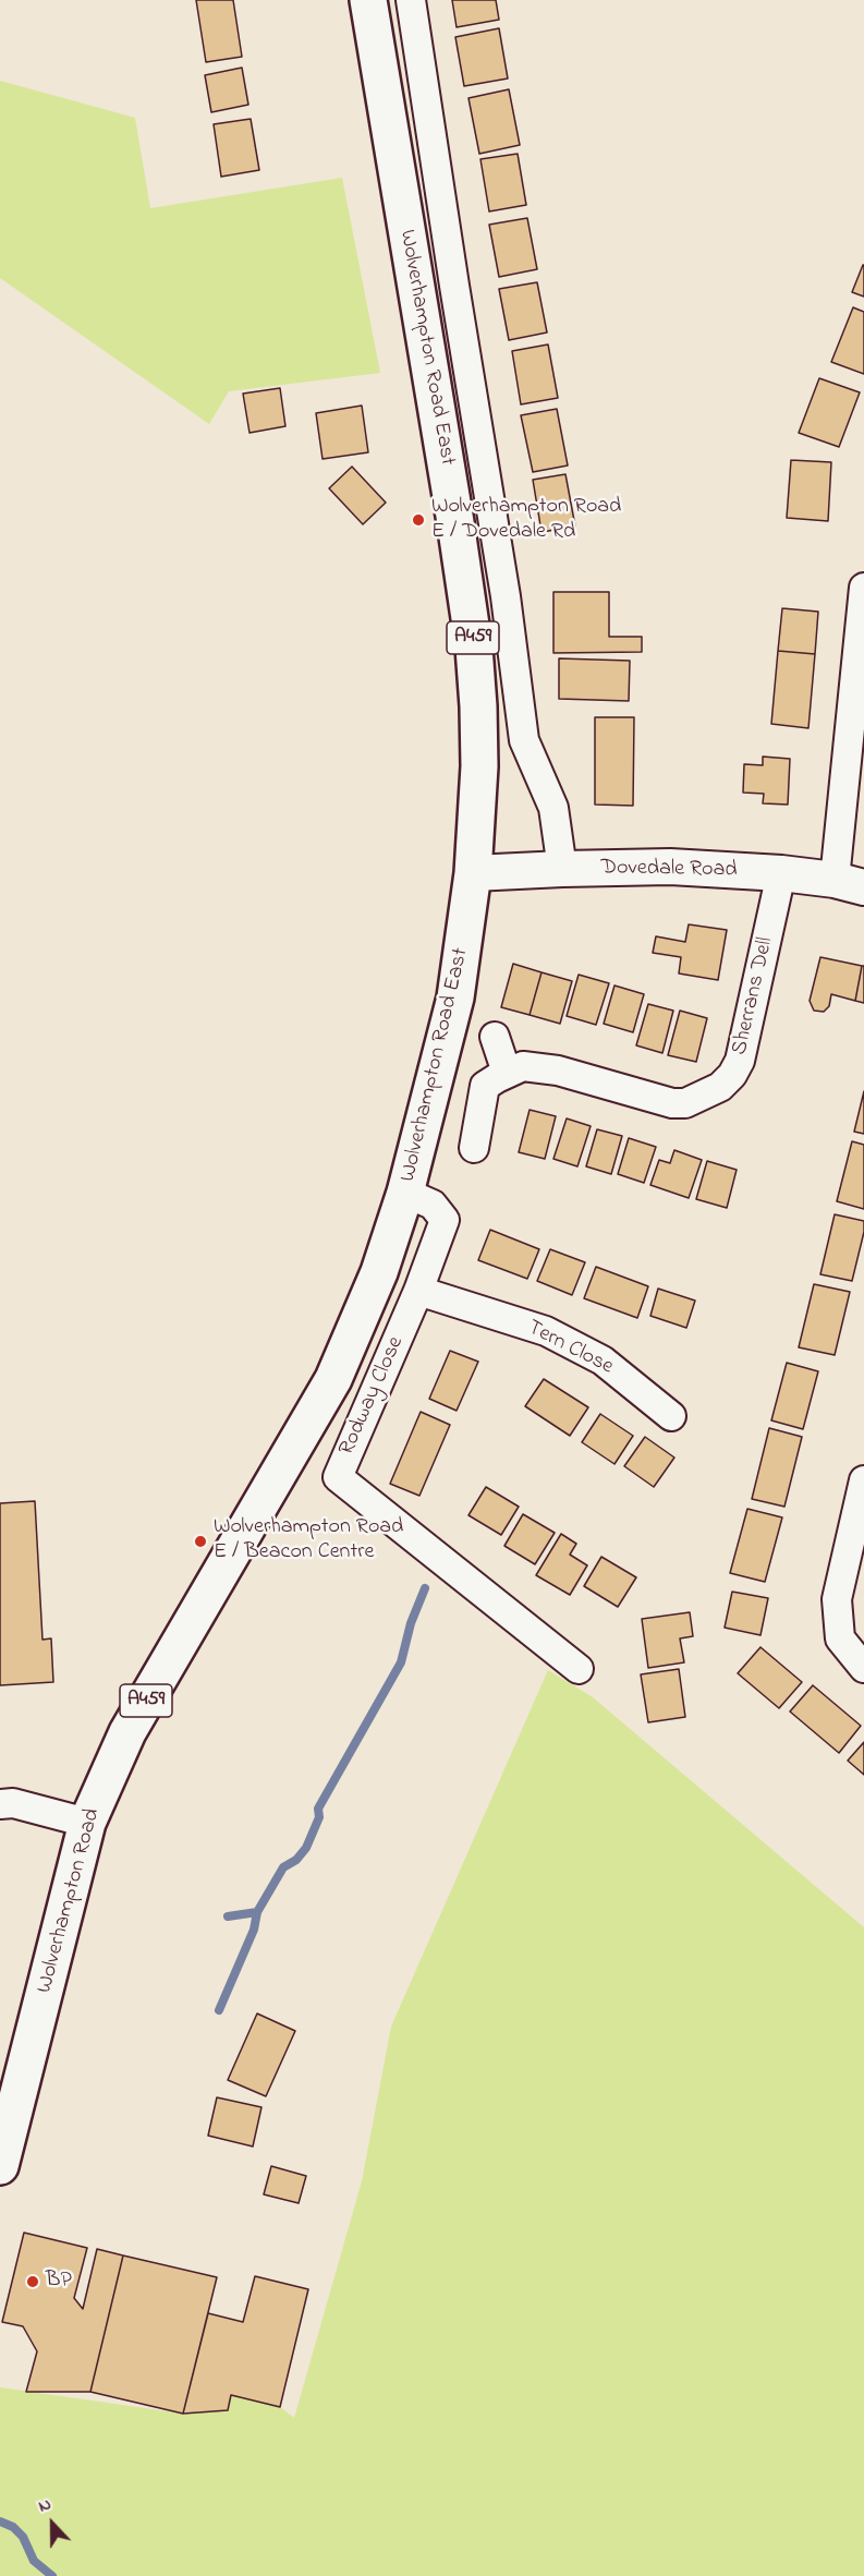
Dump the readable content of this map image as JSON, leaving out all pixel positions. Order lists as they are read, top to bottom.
{
  "streets": {
    "main road": ["Wolverhampton Road East", "A459", "Wolverhampton Road"],
    "street": [
      "Dovedale Road",
      "Sherrans Dell",
      "Tern Close",
      "Rodway Close"
    ]
  },
  "crossings": [
    ["Wolverhampton Road East", "Dovedale Road"],
    ["Wolverhampton Road East", "Rodway Close"],
    ["Wolverhampton Road East", "Wolverhampton Road"],
    ["Dovedale Road", "Sherrans Dell"],
    ["Tern Close", "Rodway Close"]
  ],
  "places": ["Wolverhampton Road E / Dovedale Rd", "Wolverhampton Road E / Beacon Centre", "BP"],
  "north": "top"
}
